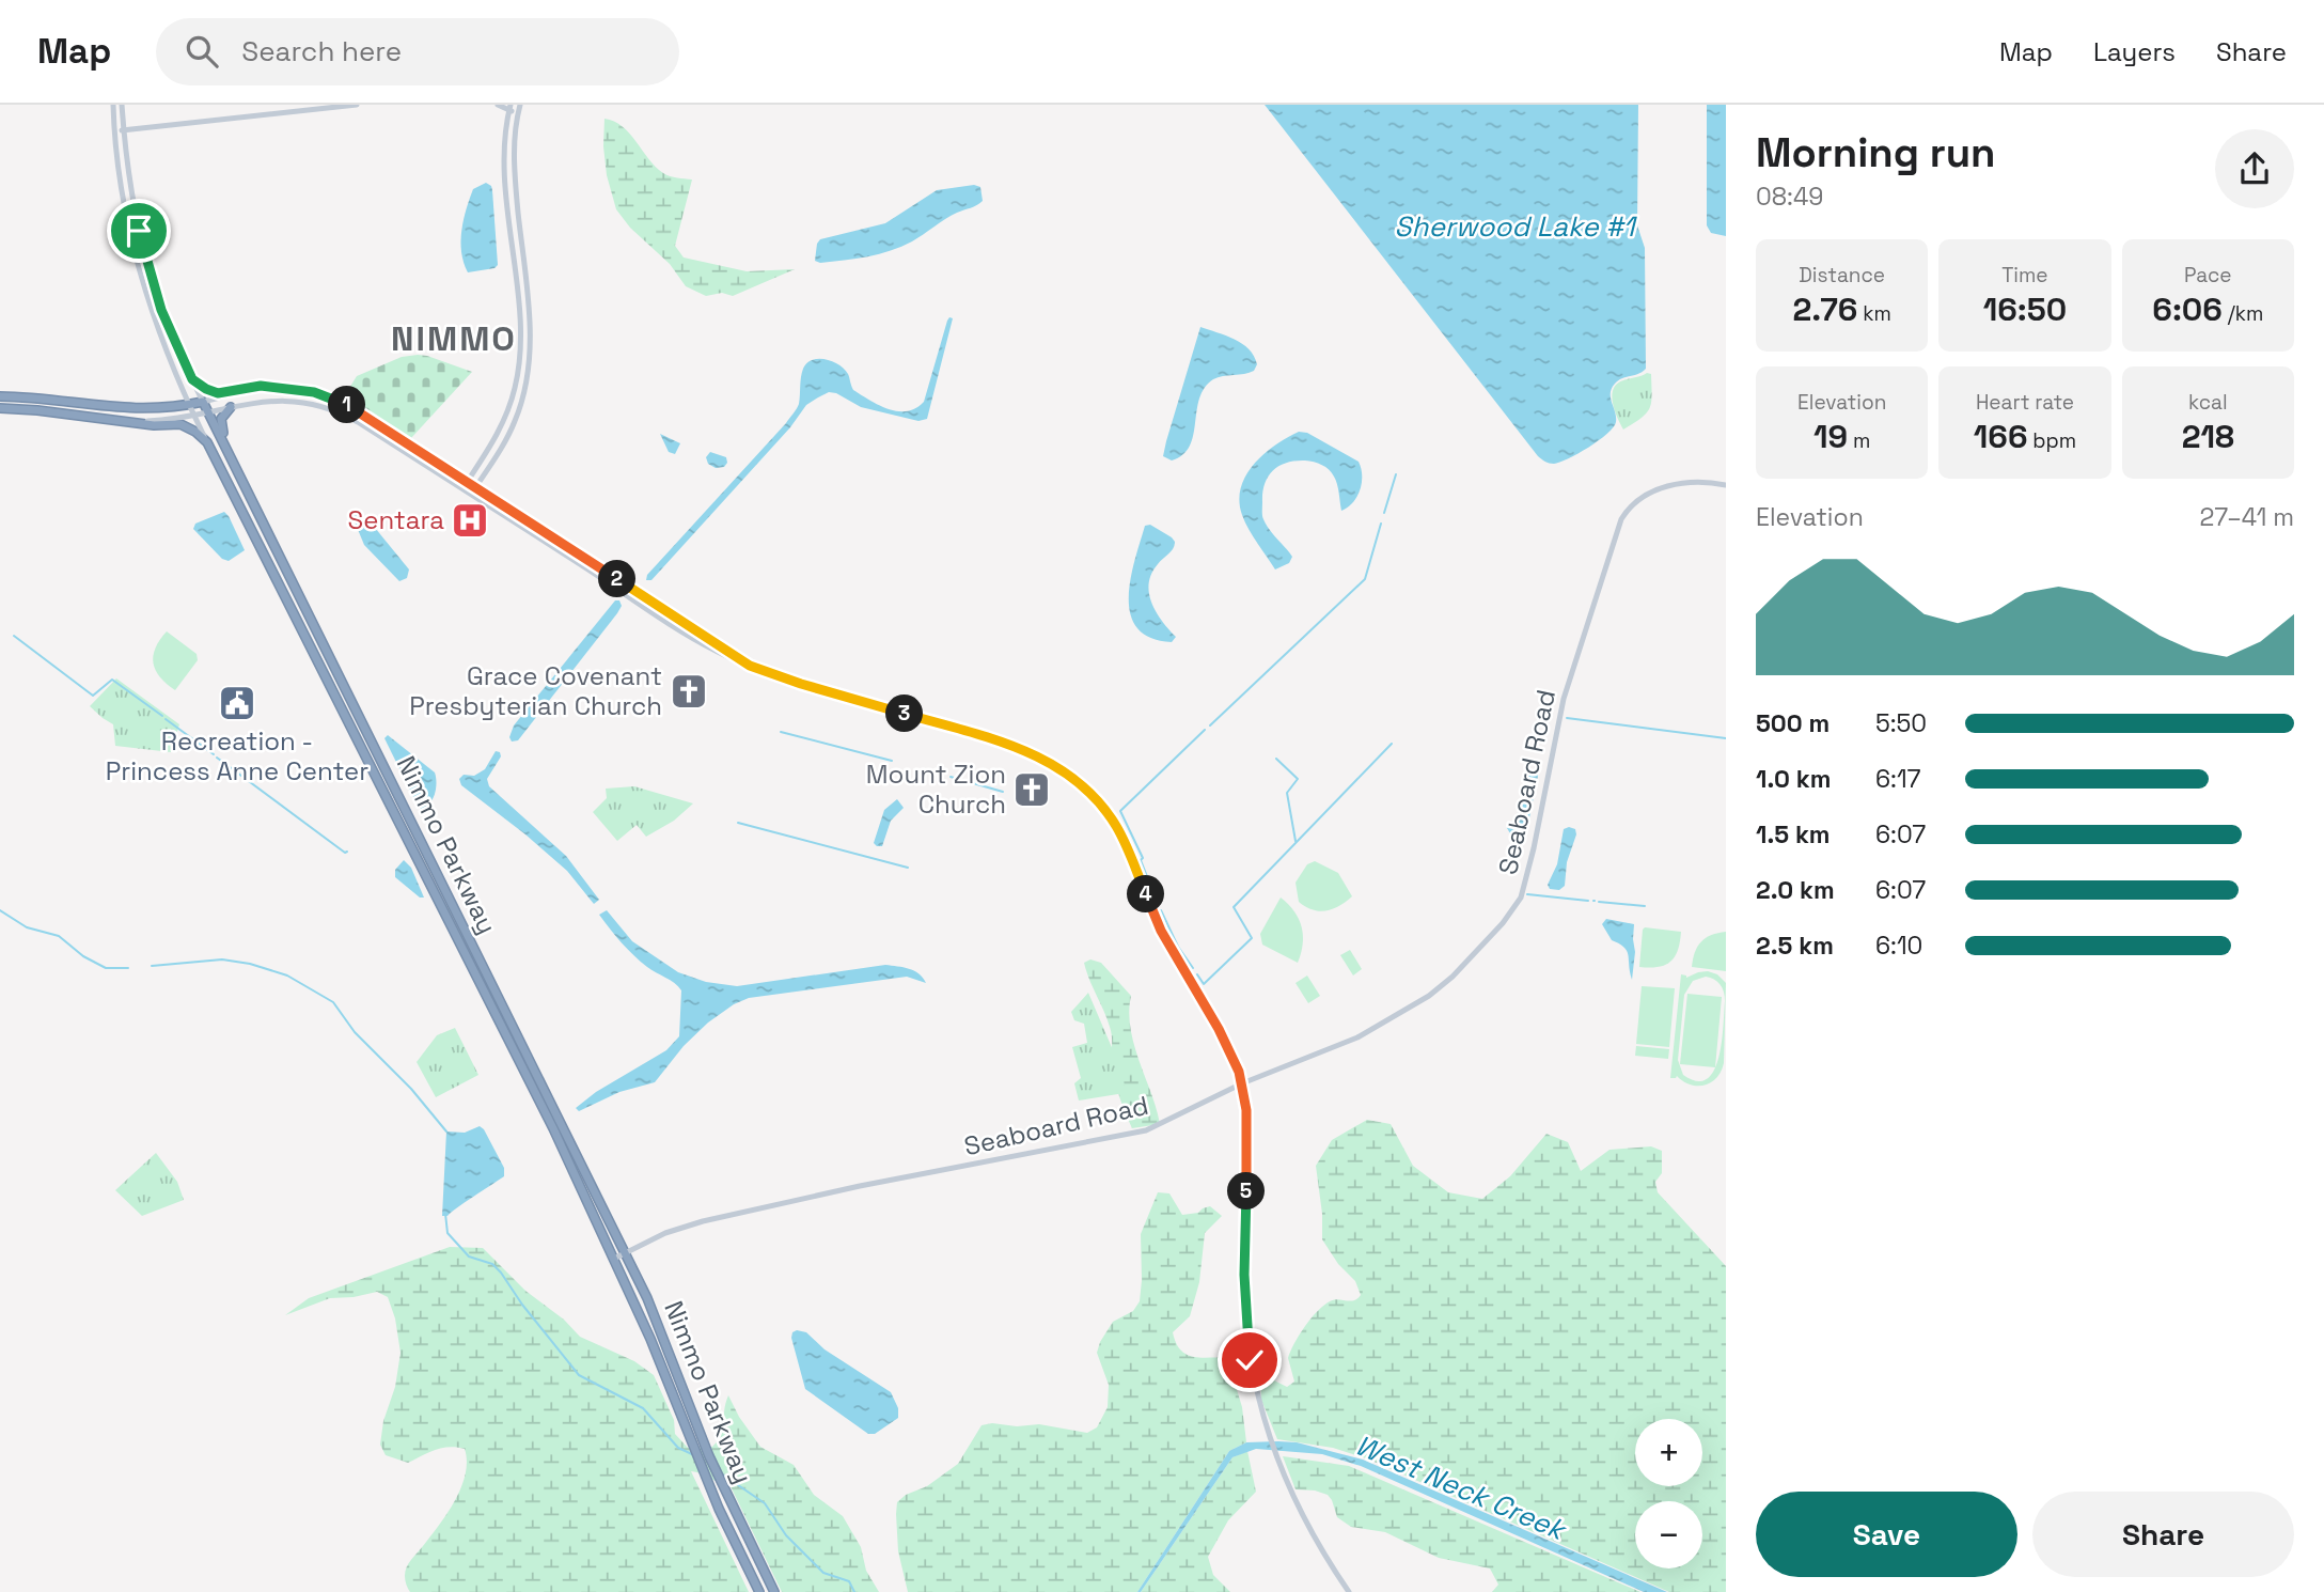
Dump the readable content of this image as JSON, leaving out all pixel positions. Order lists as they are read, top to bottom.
{
  "streets": {
    "highway": ["Nimmo Parkway"],
    "main road": ["Seaboard Road"]
  },
  "crossings": [
    ["Seaboard Road", "Nimmo Parkway"]
  ],
  "districts": ["NIMMO"],
  "water": ["Sherwood Lake #1", "West Neck Creek"],
  "places": {
    "hospital": ["Sentara"],
    "church": ["Grace Covenant Presbyterian Church", "Mount Zion Church"],
    "public building": ["Recreation - Princess Anne Center"]
  },
  "page": {
    "header": "Map",
    "search": "Search here",
    "nav": ["Map", "Layers", "Share"],
    "heading": ["Morning run", "08:49"],
    "stats": [
      ["Distance", "2.76 km"],
      ["Time", "16:50"],
      ["Pace", "6:06 /km"],
      ["Elevation", "19 m"],
      ["Heart rate", "166 bpm"],
      ["kcal", "218"]
    ],
    "pins": [
      "1",
      "2",
      "3",
      "4",
      "5"
    ],
    "chart": ["Elevation", "27–41 m"],
    "list": [
      {
        "name": "500 m",
        "note": "5:50"
      },
      {
        "name": "1.0 km",
        "note": "6:17"
      },
      {
        "name": "1.5 km",
        "note": "6:07"
      },
      {
        "name": "2.0 km",
        "note": "6:07"
      },
      {
        "name": "2.5 km",
        "note": "6:10"
      }
    ],
    "map_buttons": ["+", "−"],
    "buttons": ["Save", "Share"]
  }
}
